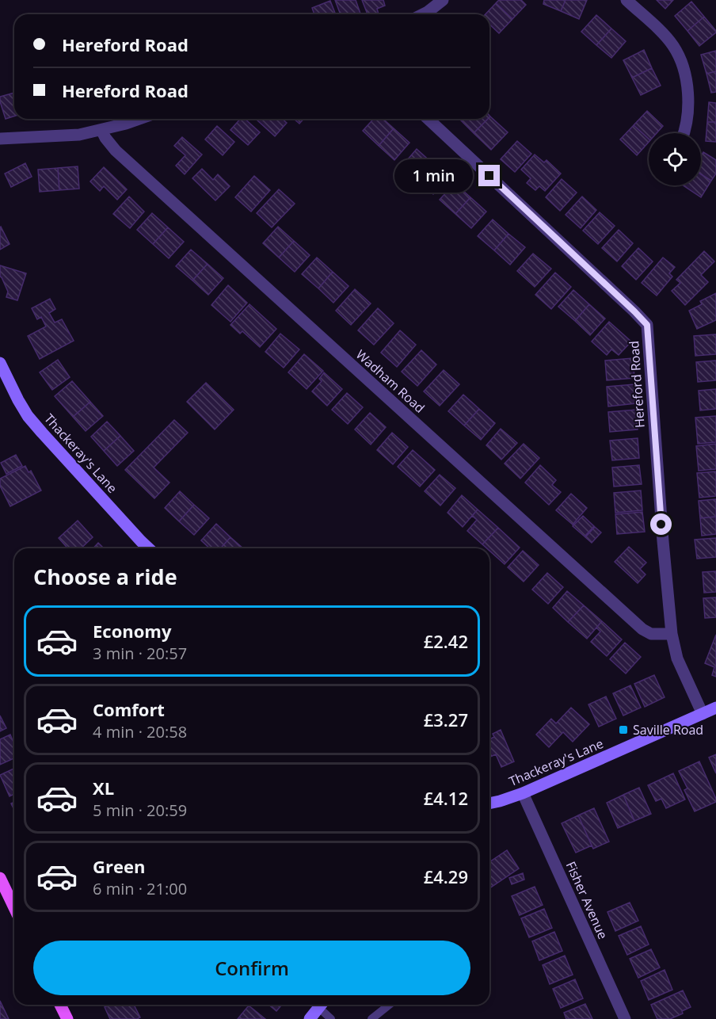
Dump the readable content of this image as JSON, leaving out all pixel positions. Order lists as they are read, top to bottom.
{
  "streets": {
    "street": [
      "Wadham Road",
      "Hereford Road",
      "Thackeray's Lane",
      "Fisher Avenue"
    ]
  },
  "crossings": [
    ["Wadham Road", "Hereford Road"],
    ["Hereford Road", "Thackeray's Lane"],
    ["Thackeray's Lane", "Fisher Avenue"]
  ],
  "places": {
    "transit": ["Saville Road"]
  },
  "page": {
    "banner": ["Hereford Road", "Hereford Road"],
    "bubble": "1 min",
    "heading": "Choose a ride",
    "list": [
      {
        "name": "Economy",
        "note": "3 min · 20:57",
        "value": "£2.42"
      },
      {
        "name": "Comfort",
        "note": "4 min · 20:58",
        "value": "£3.27"
      },
      {
        "name": "XL",
        "note": "5 min · 20:59",
        "value": "£4.12"
      },
      {
        "name": "Green",
        "note": "6 min · 21:00",
        "value": "£4.29"
      }
    ],
    "buttons": "Confirm"
  }
}
